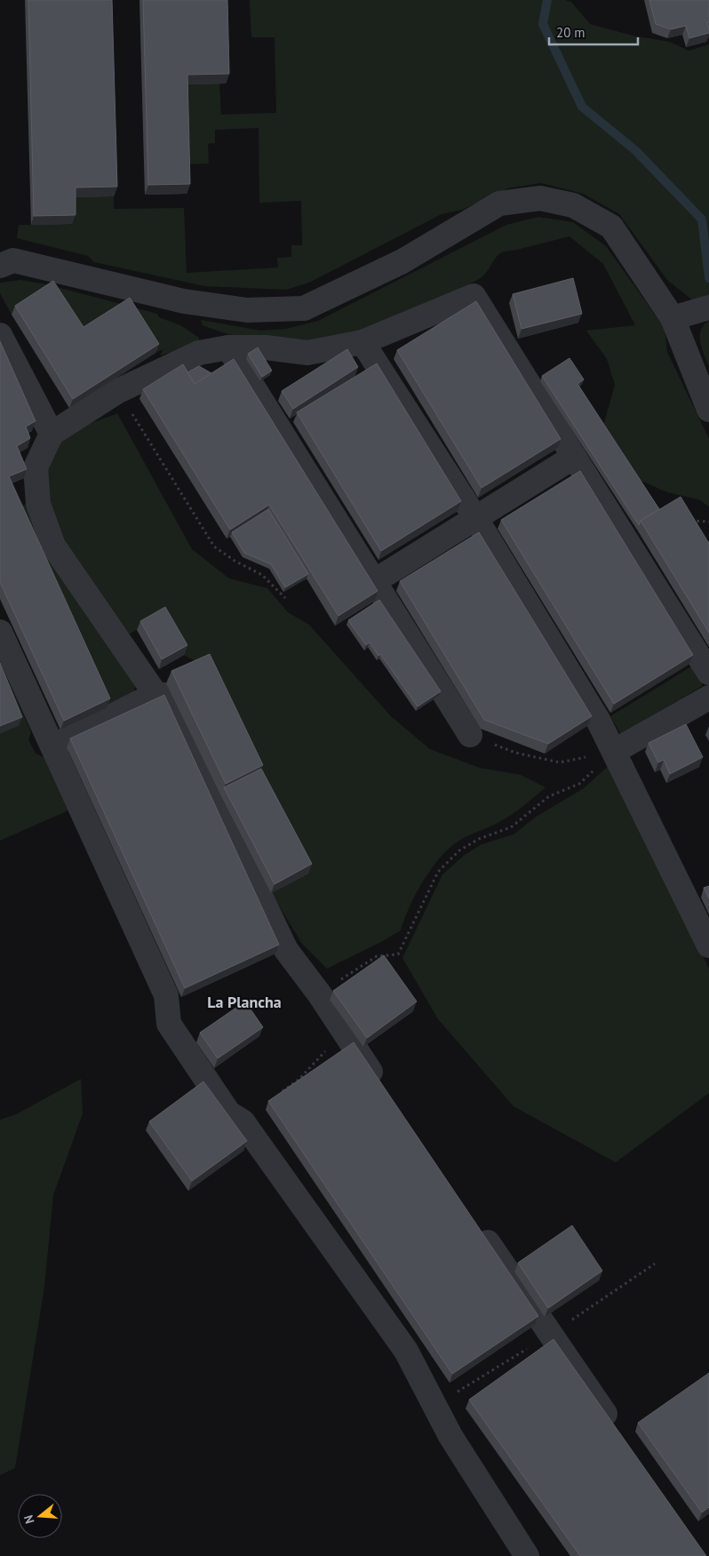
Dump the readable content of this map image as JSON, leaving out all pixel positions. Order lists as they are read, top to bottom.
{
  "districts": ["La Plancha"],
  "scale_bar": "20 m",
  "north": "left"
}
